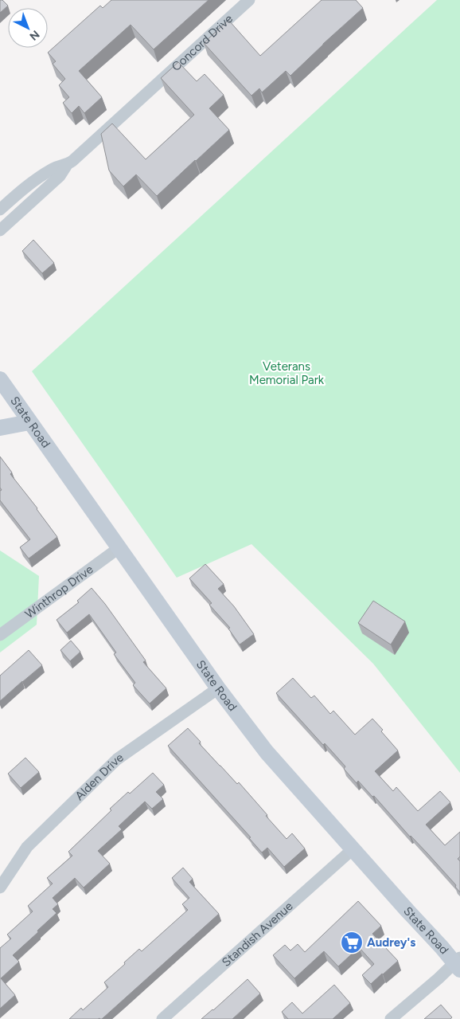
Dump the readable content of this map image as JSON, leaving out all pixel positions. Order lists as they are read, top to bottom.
{
  "streets": {
    "main road": ["State Road"],
    "street": [
      "Concord Drive",
      "Winthrop Drive",
      "Alden Drive",
      "Standish Avenue"
    ]
  },
  "crossings": [
    ["State Road", "Winthrop Drive"],
    ["State Road", "Alden Drive"],
    ["State Road", "Standish Avenue"]
  ],
  "parks": ["Veterans Memorial Park"],
  "places": {
    "supermarket": ["Audrey's"]
  },
  "north": "bottom right"
}
